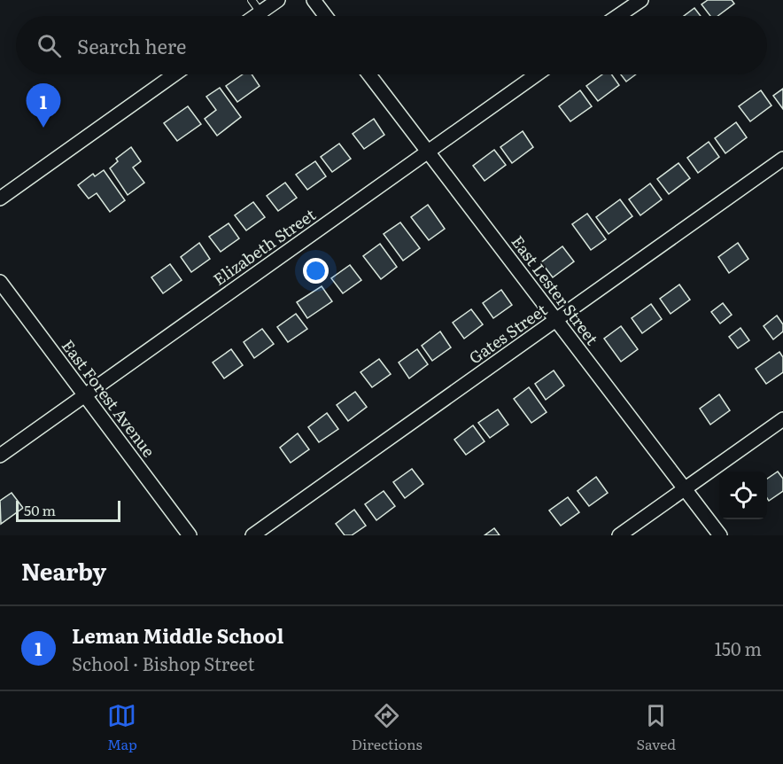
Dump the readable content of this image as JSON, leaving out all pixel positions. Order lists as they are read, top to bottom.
{
  "streets": {
    "street": [
      "Elizabeth Street",
      "East Lester Street",
      "Gates Street",
      "East Forest Avenue"
    ]
  },
  "crossings": [
    ["Elizabeth Street", "East Lester Street"],
    ["Elizabeth Street", "East Forest Avenue"],
    ["East Lester Street", "Gates Street"]
  ],
  "scale_bar": "50 m",
  "page": {
    "search": "Search here",
    "pins": "1",
    "scale": "50 m",
    "heading": "Nearby",
    "list": [
      {
        "mark": "1",
        "name": "Leman Middle School",
        "note": "School · Bishop Street",
        "value": "150 m"
      }
    ],
    "nav": ["Map", "Directions", "Saved"]
  }
}
